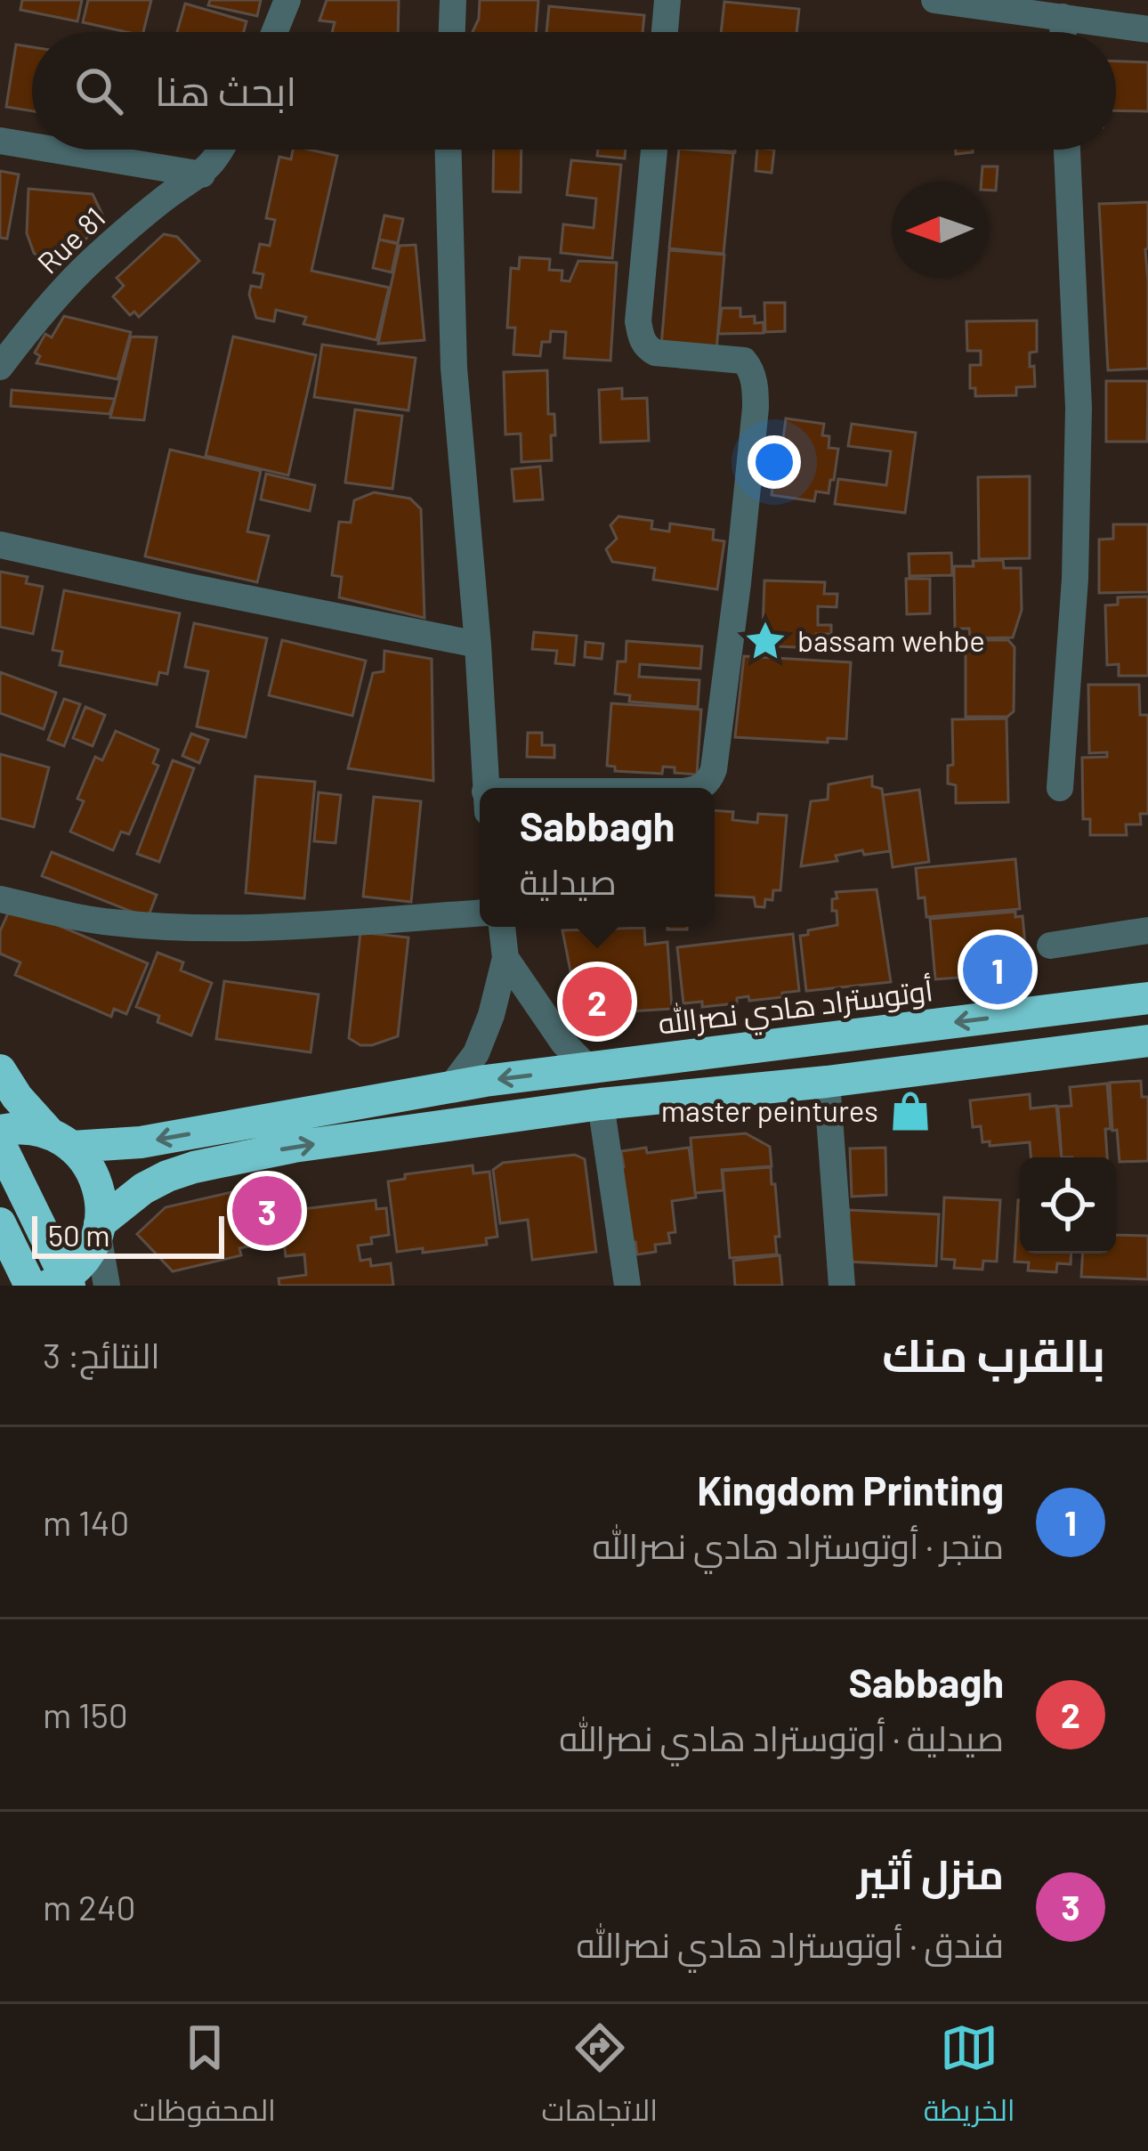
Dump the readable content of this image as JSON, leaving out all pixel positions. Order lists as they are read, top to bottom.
{
  "streets": {
    "highway": ["أوتوستراد هادي نصرالله"],
    "street": ["Rue 81"]
  },
  "places": {
    "place": ["bassam wehbe"],
    "shop": ["master peintures"]
  },
  "scale_bar": "50 m",
  "north": "left",
  "page": {
    "search": "ابحث هنا",
    "popup": ["Sabbagh", "صيدلية"],
    "pins": ["1", "2", "3"],
    "scale": "50 m",
    "heading": ["بالقرب منك", "النتائج: 3"],
    "list": [
      {
        "mark": "1",
        "name": "Kingdom Printing",
        "note": "متجر · أوتوستراد هادي نصرالله",
        "value": "140 m"
      },
      {
        "mark": "2",
        "name": "Sabbagh",
        "note": "صيدلية · أوتوستراد هادي نصرالله",
        "value": "150 m"
      },
      {
        "mark": "3",
        "name": "منزل أثير",
        "note": "فندق · أوتوستراد هادي نصرالله",
        "value": "240 m"
      }
    ],
    "nav": ["الخريطة", "الاتجاهات", "المحفوظات"]
  }
}
